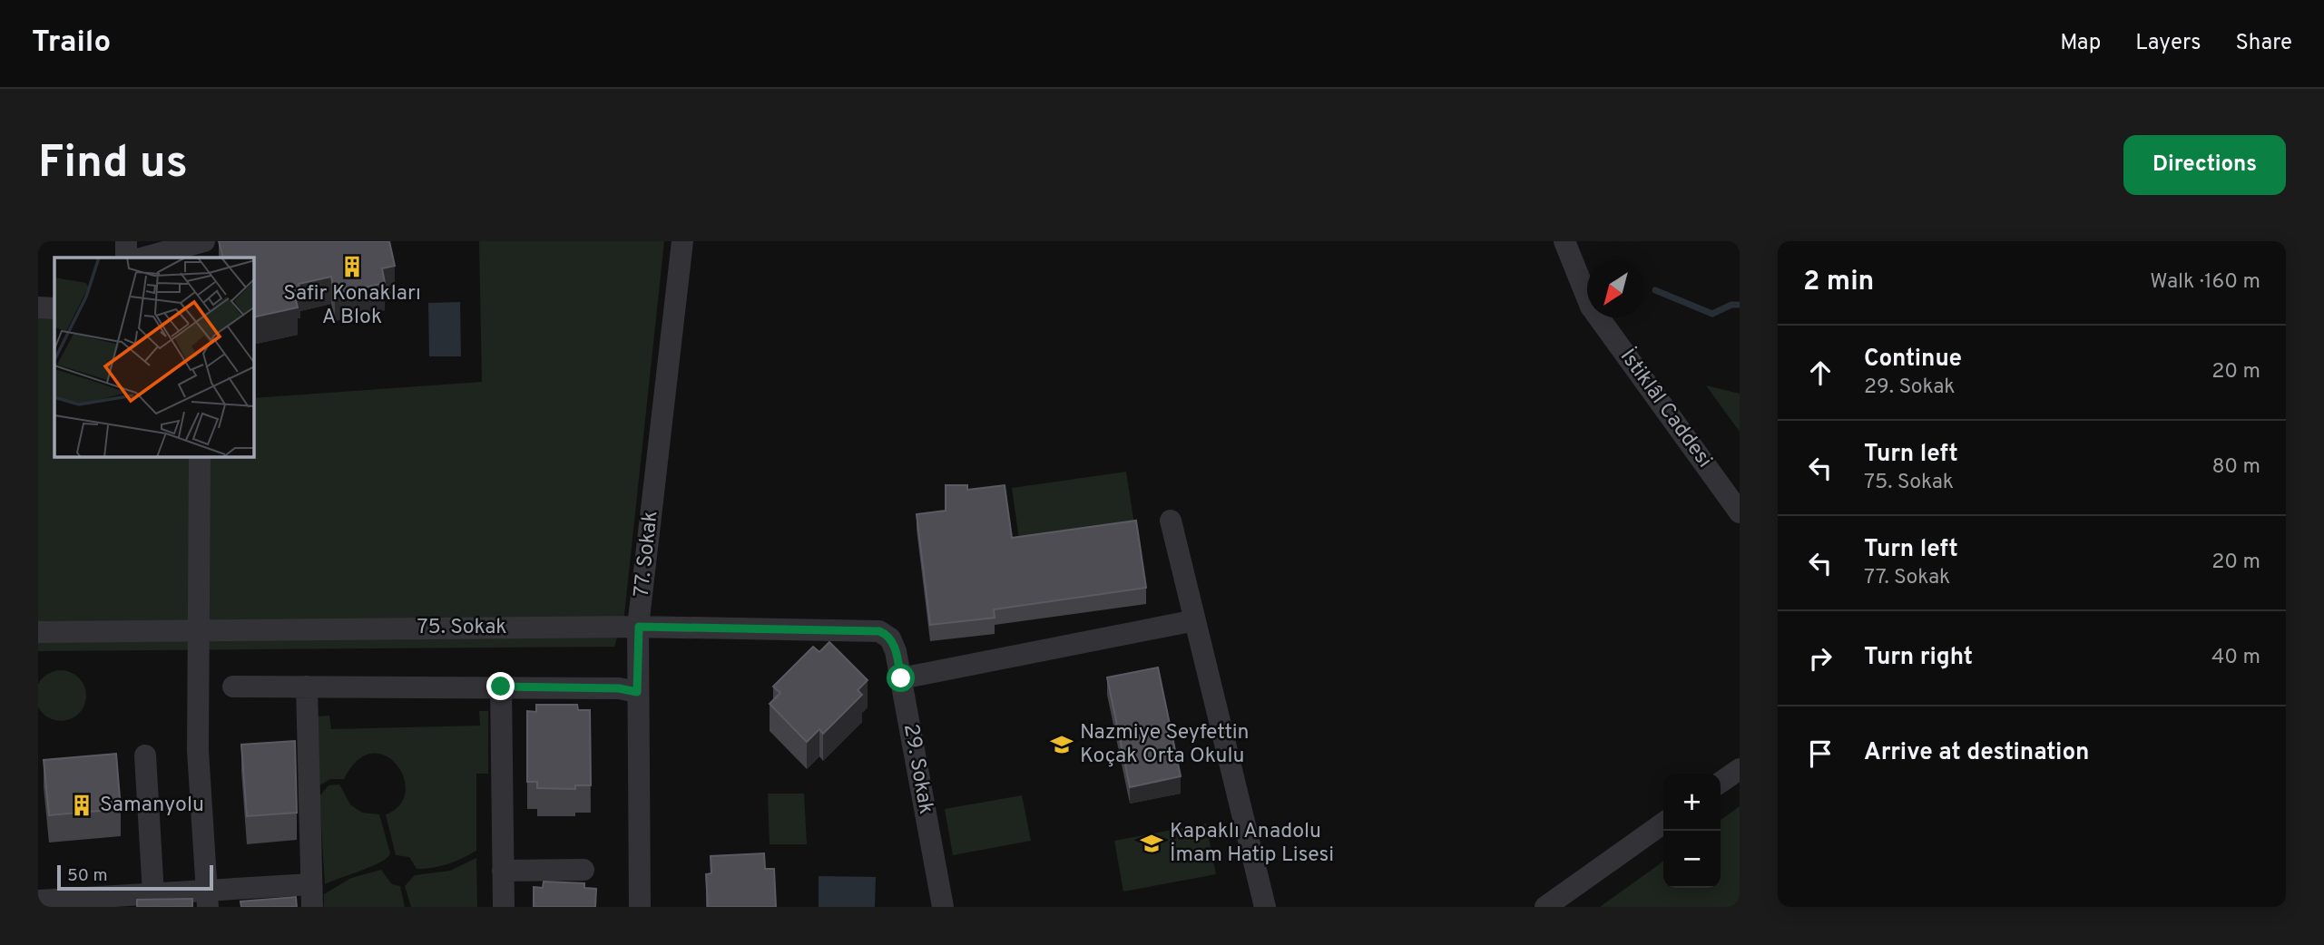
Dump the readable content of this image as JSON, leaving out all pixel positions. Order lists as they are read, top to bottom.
{
  "streets": {
    "street": [
      "İstiklâl Caddesi",
      "77. Sokak",
      "75. Sokak",
      "29. Sokak"
    ]
  },
  "crossings": [
    ["77. Sokak", "75. Sokak"],
    ["75. Sokak", "29. Sokak"]
  ],
  "places": {
    "building": ["Safir Konakları A Blok", "Samanyolu"],
    "school or university": ["Nazmiye Seyfettin Koçak Orta Okulu", "Kapaklı Anadolu İmam Hatip Lisesi"]
  },
  "scale_bar": "50 m",
  "north": "bottom left",
  "page": {
    "header": "Trailo",
    "nav": ["Map", "Layers", "Share"],
    "buttons": "Directions",
    "title": "Find us",
    "heading": ["2 min", "Walk · 160 m"],
    "list": [
      ["Continue", "29. Sokak", "20 m"],
      ["Turn left", "75. Sokak", "80 m"],
      ["Turn left", "77. Sokak", "20 m"],
      ["Turn right", "40 m"],
      "Arrive at destination"
    ],
    "map_buttons": ["+", "−"],
    "scale": "50 m"
  }
}
